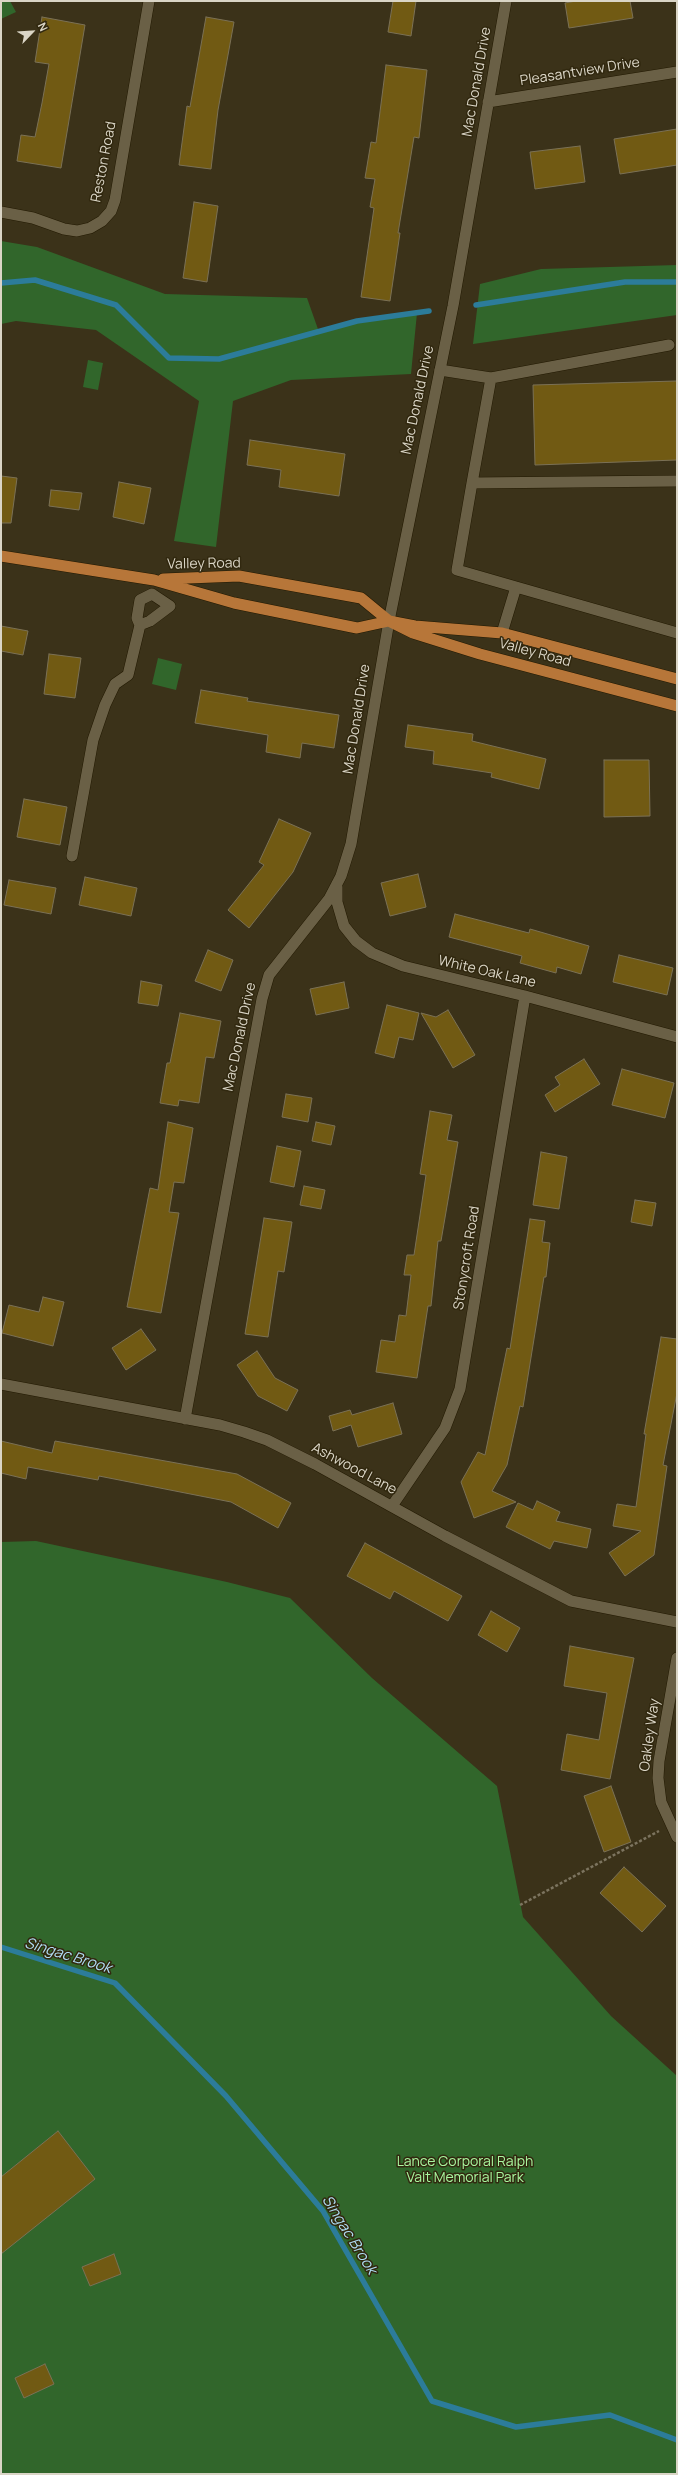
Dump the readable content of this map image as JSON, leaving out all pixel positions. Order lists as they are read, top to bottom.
{
  "streets": {
    "main road": ["Valley Road"],
    "street": [
      "Pleasantview Drive",
      "Mac Donald Drive",
      "Reston Road",
      "White Oak Lane",
      "Stonycroft Road",
      "Ashwood Lane",
      "Oakley Way"
    ]
  },
  "crossings": [
    ["Pleasantview Drive", "Mac Donald Drive"],
    ["Mac Donald Drive", "Valley Road"],
    ["Mac Donald Drive", "White Oak Lane"],
    ["Mac Donald Drive", "Ashwood Lane"],
    ["White Oak Lane", "Stonycroft Road"],
    ["Stonycroft Road", "Ashwood Lane"]
  ],
  "water": ["Singac Brook"],
  "parks": ["Lance Corporal Ralph Valt Memorial Park"],
  "north": "top right"
}
